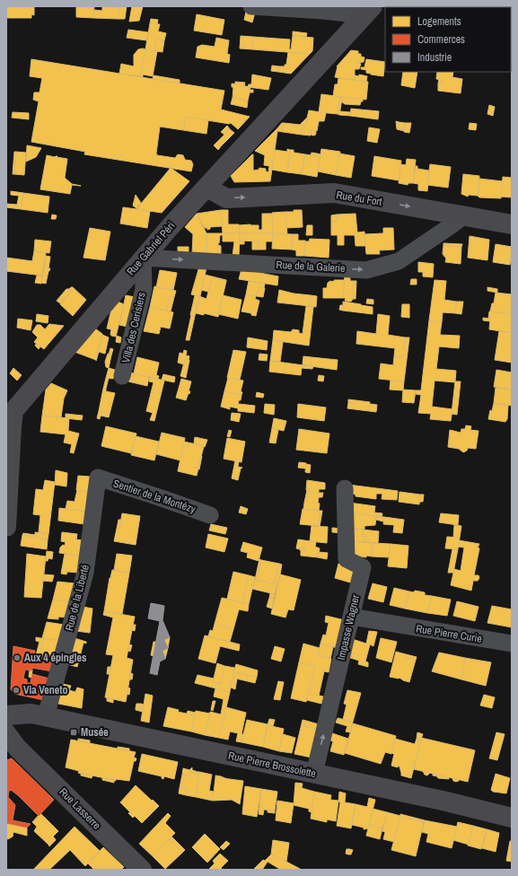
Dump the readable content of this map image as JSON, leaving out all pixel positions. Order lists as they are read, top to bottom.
{
  "streets": {
    "street": [
      "Rue du Fort",
      "Rue Gabriel Péri",
      "Rue de la Galerie",
      "Villa des Cerisiers",
      "Sentier de la Montézy",
      "Rue de la Liberté",
      "Impasse Wagner",
      "Rue Pierre Curie",
      "Rue Pierre Brossolette",
      "Rue Lasserre"
    ]
  },
  "crossings": [
    ["Rue du Fort", "Rue Gabriel Péri"],
    ["Rue du Fort", "Rue de la Galerie"],
    ["Rue Gabriel Péri", "Rue de la Galerie"],
    ["Rue Gabriel Péri", "Villa des Cerisiers"],
    ["Rue de la Galerie", "Villa des Cerisiers"],
    ["Sentier de la Montézy", "Rue de la Liberté"],
    ["Rue de la Liberté", "Rue Pierre Brossolette"],
    ["Impasse Wagner", "Rue Pierre Curie"],
    ["Impasse Wagner", "Rue Pierre Brossolette"]
  ],
  "one_way": ["Rue du Fort", "Rue de la Galerie", "Impasse Wagner"],
  "places": {
    "other": ["Aux 4 épingles", "Via Veneto"],
    "transit": ["Musée"]
  },
  "legend": ["Logements", "Commerces", "Industrie"]
}
